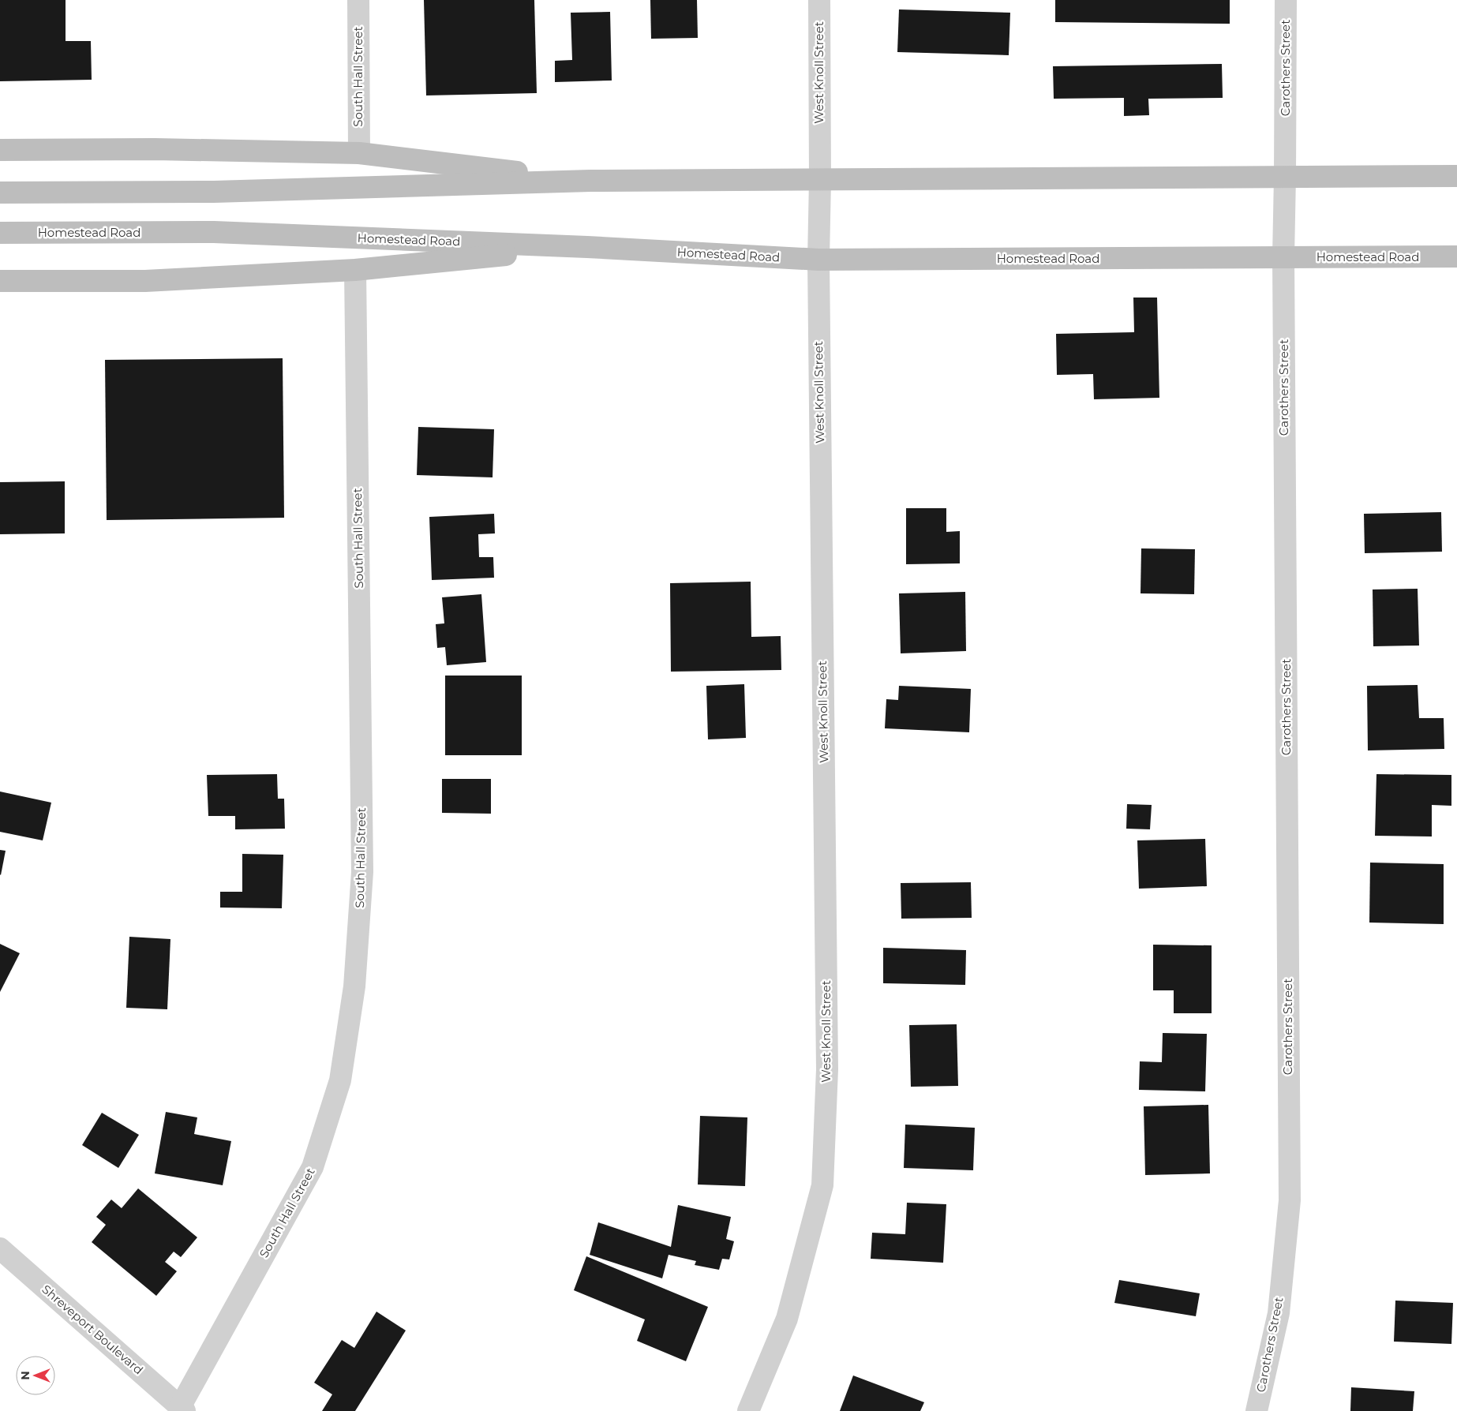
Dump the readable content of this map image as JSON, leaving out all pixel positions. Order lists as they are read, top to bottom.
{
  "streets": {
    "main road": ["Homestead Road"],
    "street": [
      "Carothers Street",
      "West Knoll Street",
      "South Hall Street",
      "Shreveport Boulevard"
    ]
  },
  "crossings": [
    ["Carothers Street", "Homestead Road"],
    ["West Knoll Street", "Homestead Road"],
    ["South Hall Street", "Shreveport Boulevard"]
  ],
  "north": "left"
}
